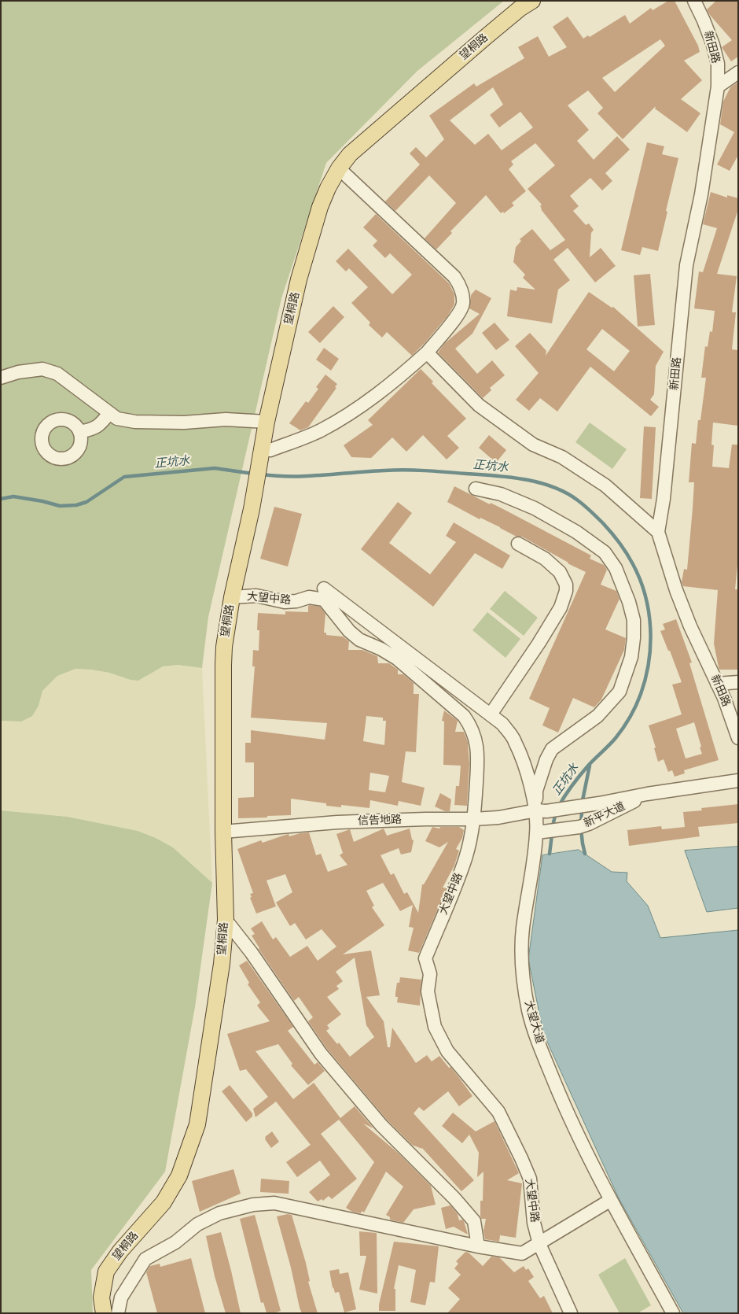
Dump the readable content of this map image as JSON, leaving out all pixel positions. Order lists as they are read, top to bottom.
{
  "streets": {
    "main road": ["望桐路"],
    "street": [
      "新田路",
      "大望中路",
      "新平大道",
      "信告地路",
      "大望大道"
    ]
  },
  "crossings": [
    ["望桐路", "大望中路"],
    ["望桐路", "信告地路"],
    ["大望中路", "信告地路"],
    ["新平大道", "信告地路"],
    ["新平大道", "大望大道"],
    ["信告地路", "大望大道"]
  ],
  "water": ["正坑水"]
}
